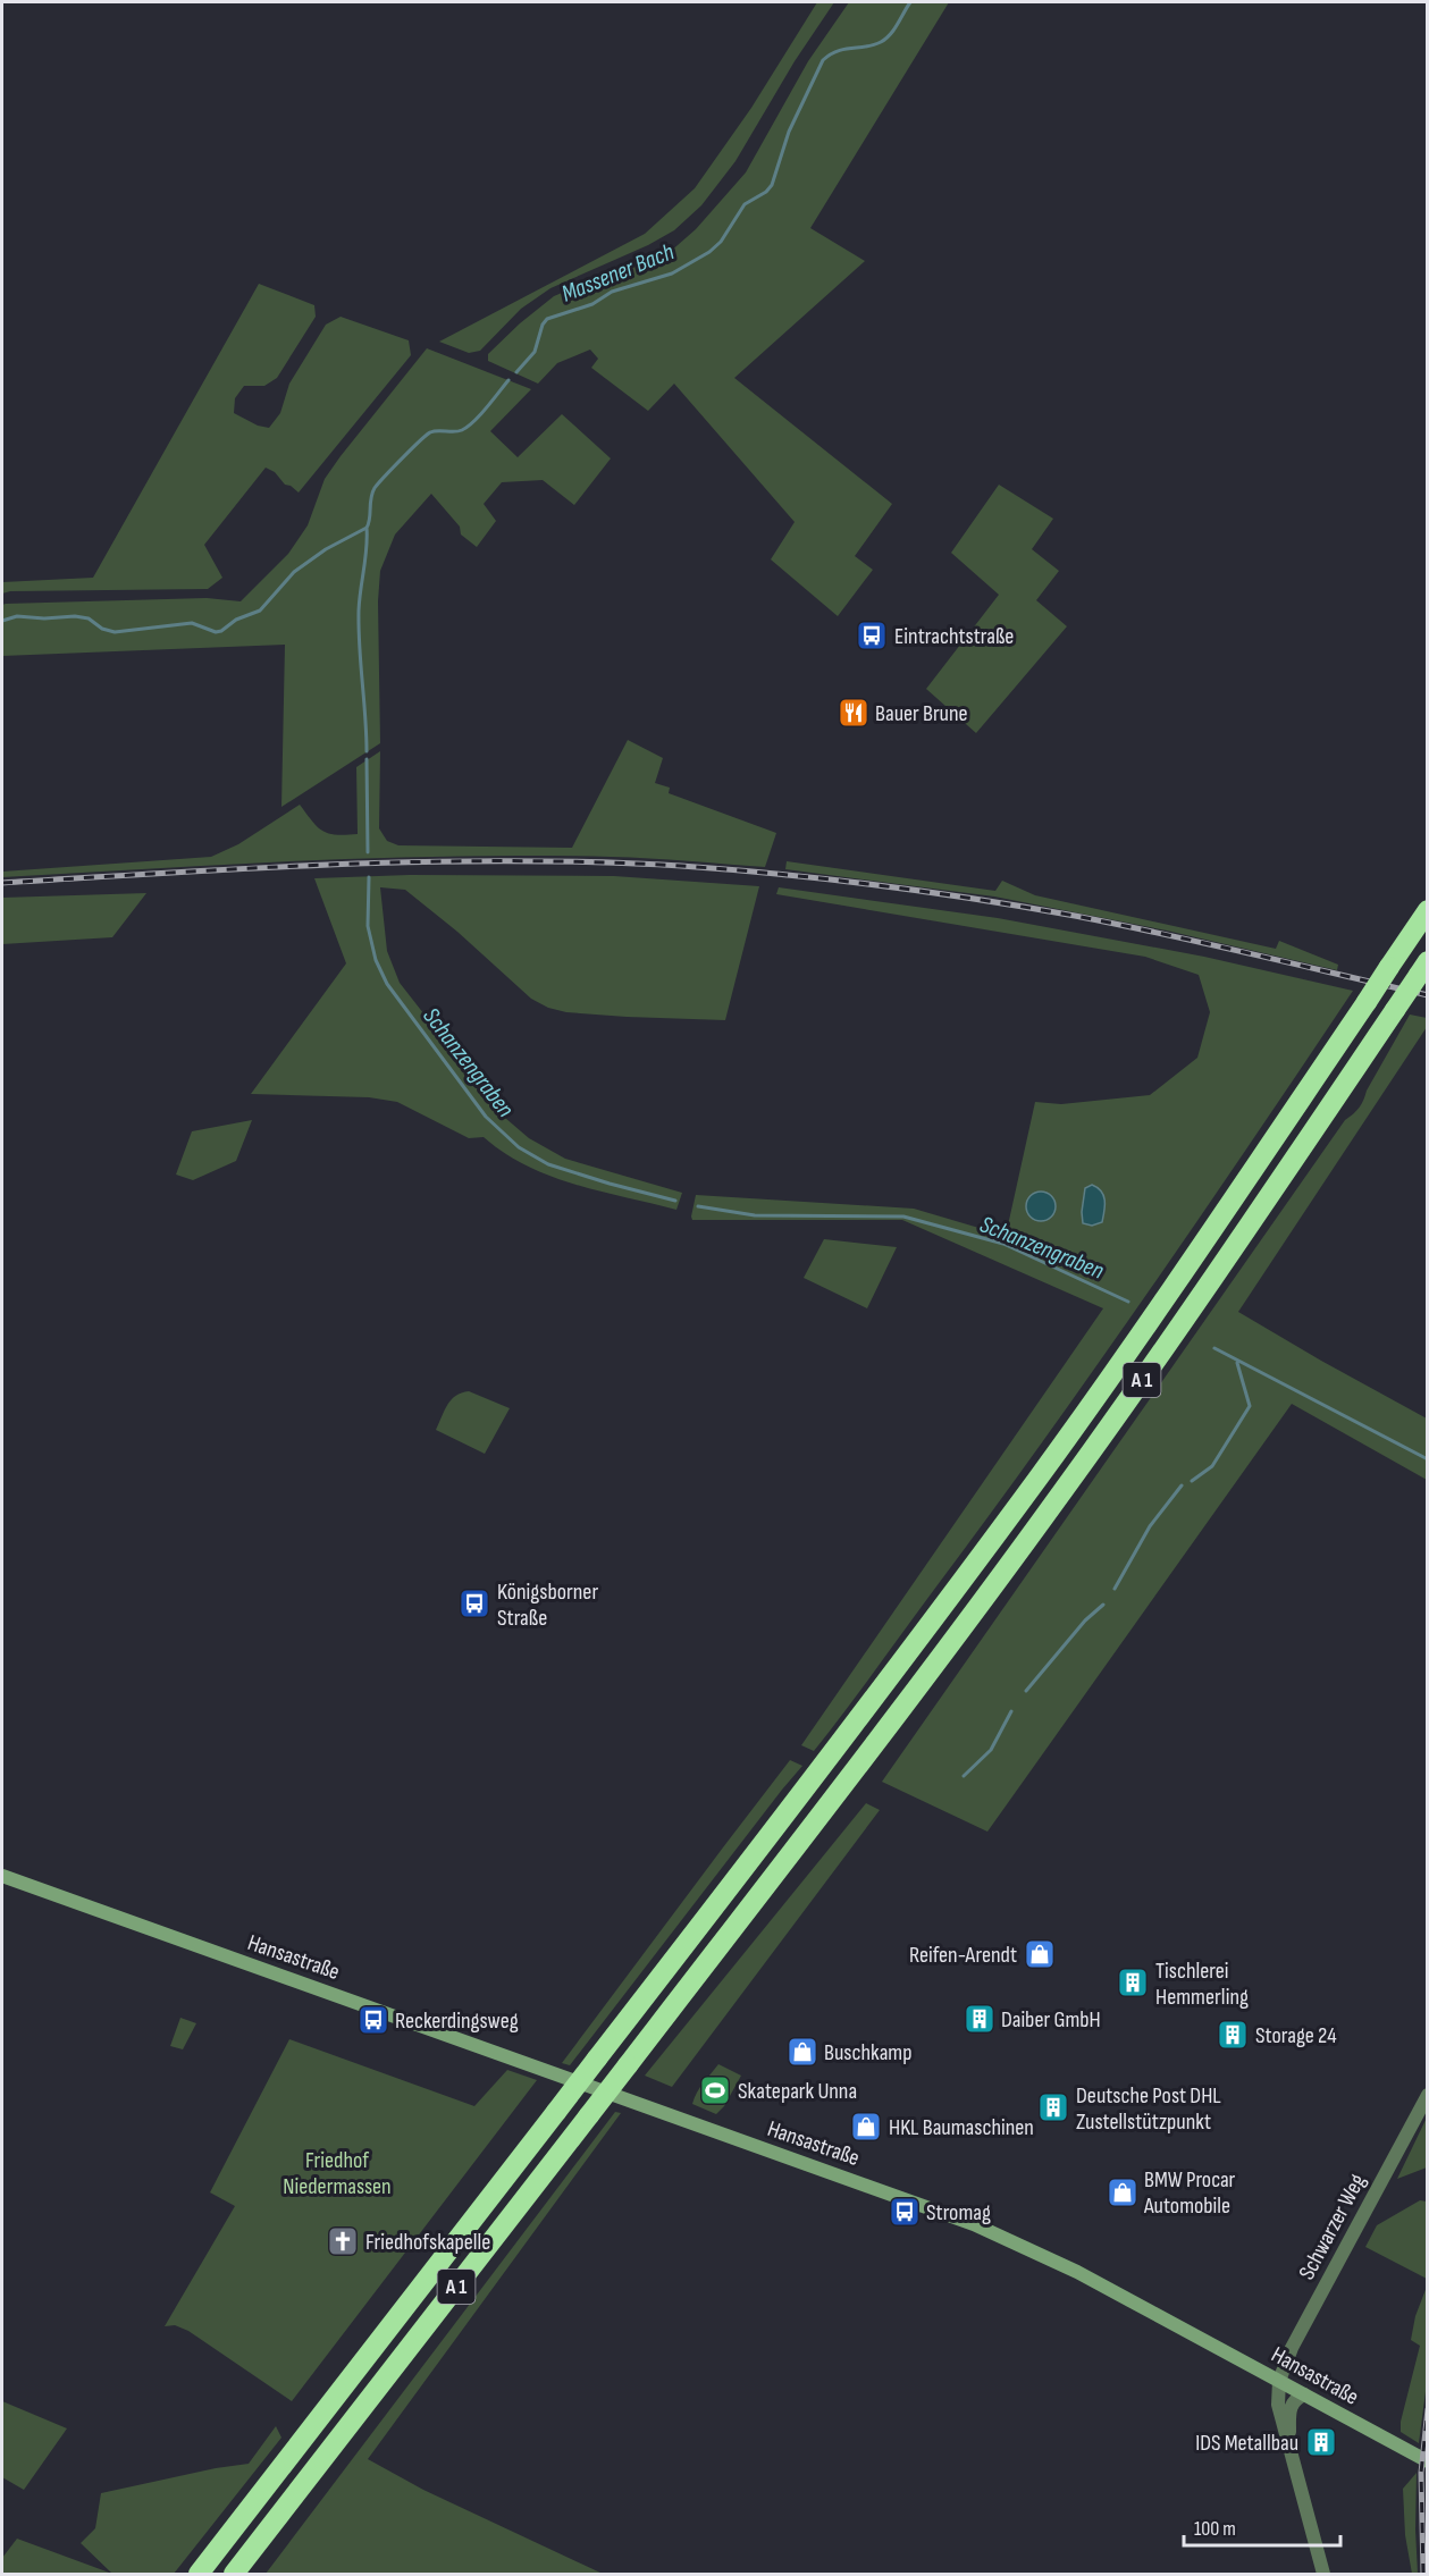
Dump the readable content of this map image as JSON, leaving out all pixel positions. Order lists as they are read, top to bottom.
{
  "streets": {
    "highway": ["A 1"],
    "main road": ["Hansastraße"],
    "street": ["Schwarzer Weg"]
  },
  "crossings": [
    ["Hansastraße", "Schwarzer Weg"]
  ],
  "water": ["Massener Bach", "Schanzengraben"],
  "parks": ["Friedhof Niedermassen"],
  "places": {
    "bus stop": [
      "Eintrachtstraße",
      "Königsborner Straße",
      "Reckerdingsweg",
      "Stromag"
    ],
    "restaurant": ["Bauer Brune"],
    "shop": [
      "Reifen-Arendt",
      "Buschkamp",
      "HKL Baumaschinen",
      "BMW Procar Automobile"
    ],
    "building": [
      "Tischlerei Hemmerling",
      "Daiber GmbH",
      "Storage 24",
      "Deutsche Post DHL Zustellstützpunkt",
      "IDS Metallbau"
    ],
    "sports": ["Skatepark Unna"],
    "church": ["Friedhofskapelle"]
  },
  "scale_bar": "100 m"
}
